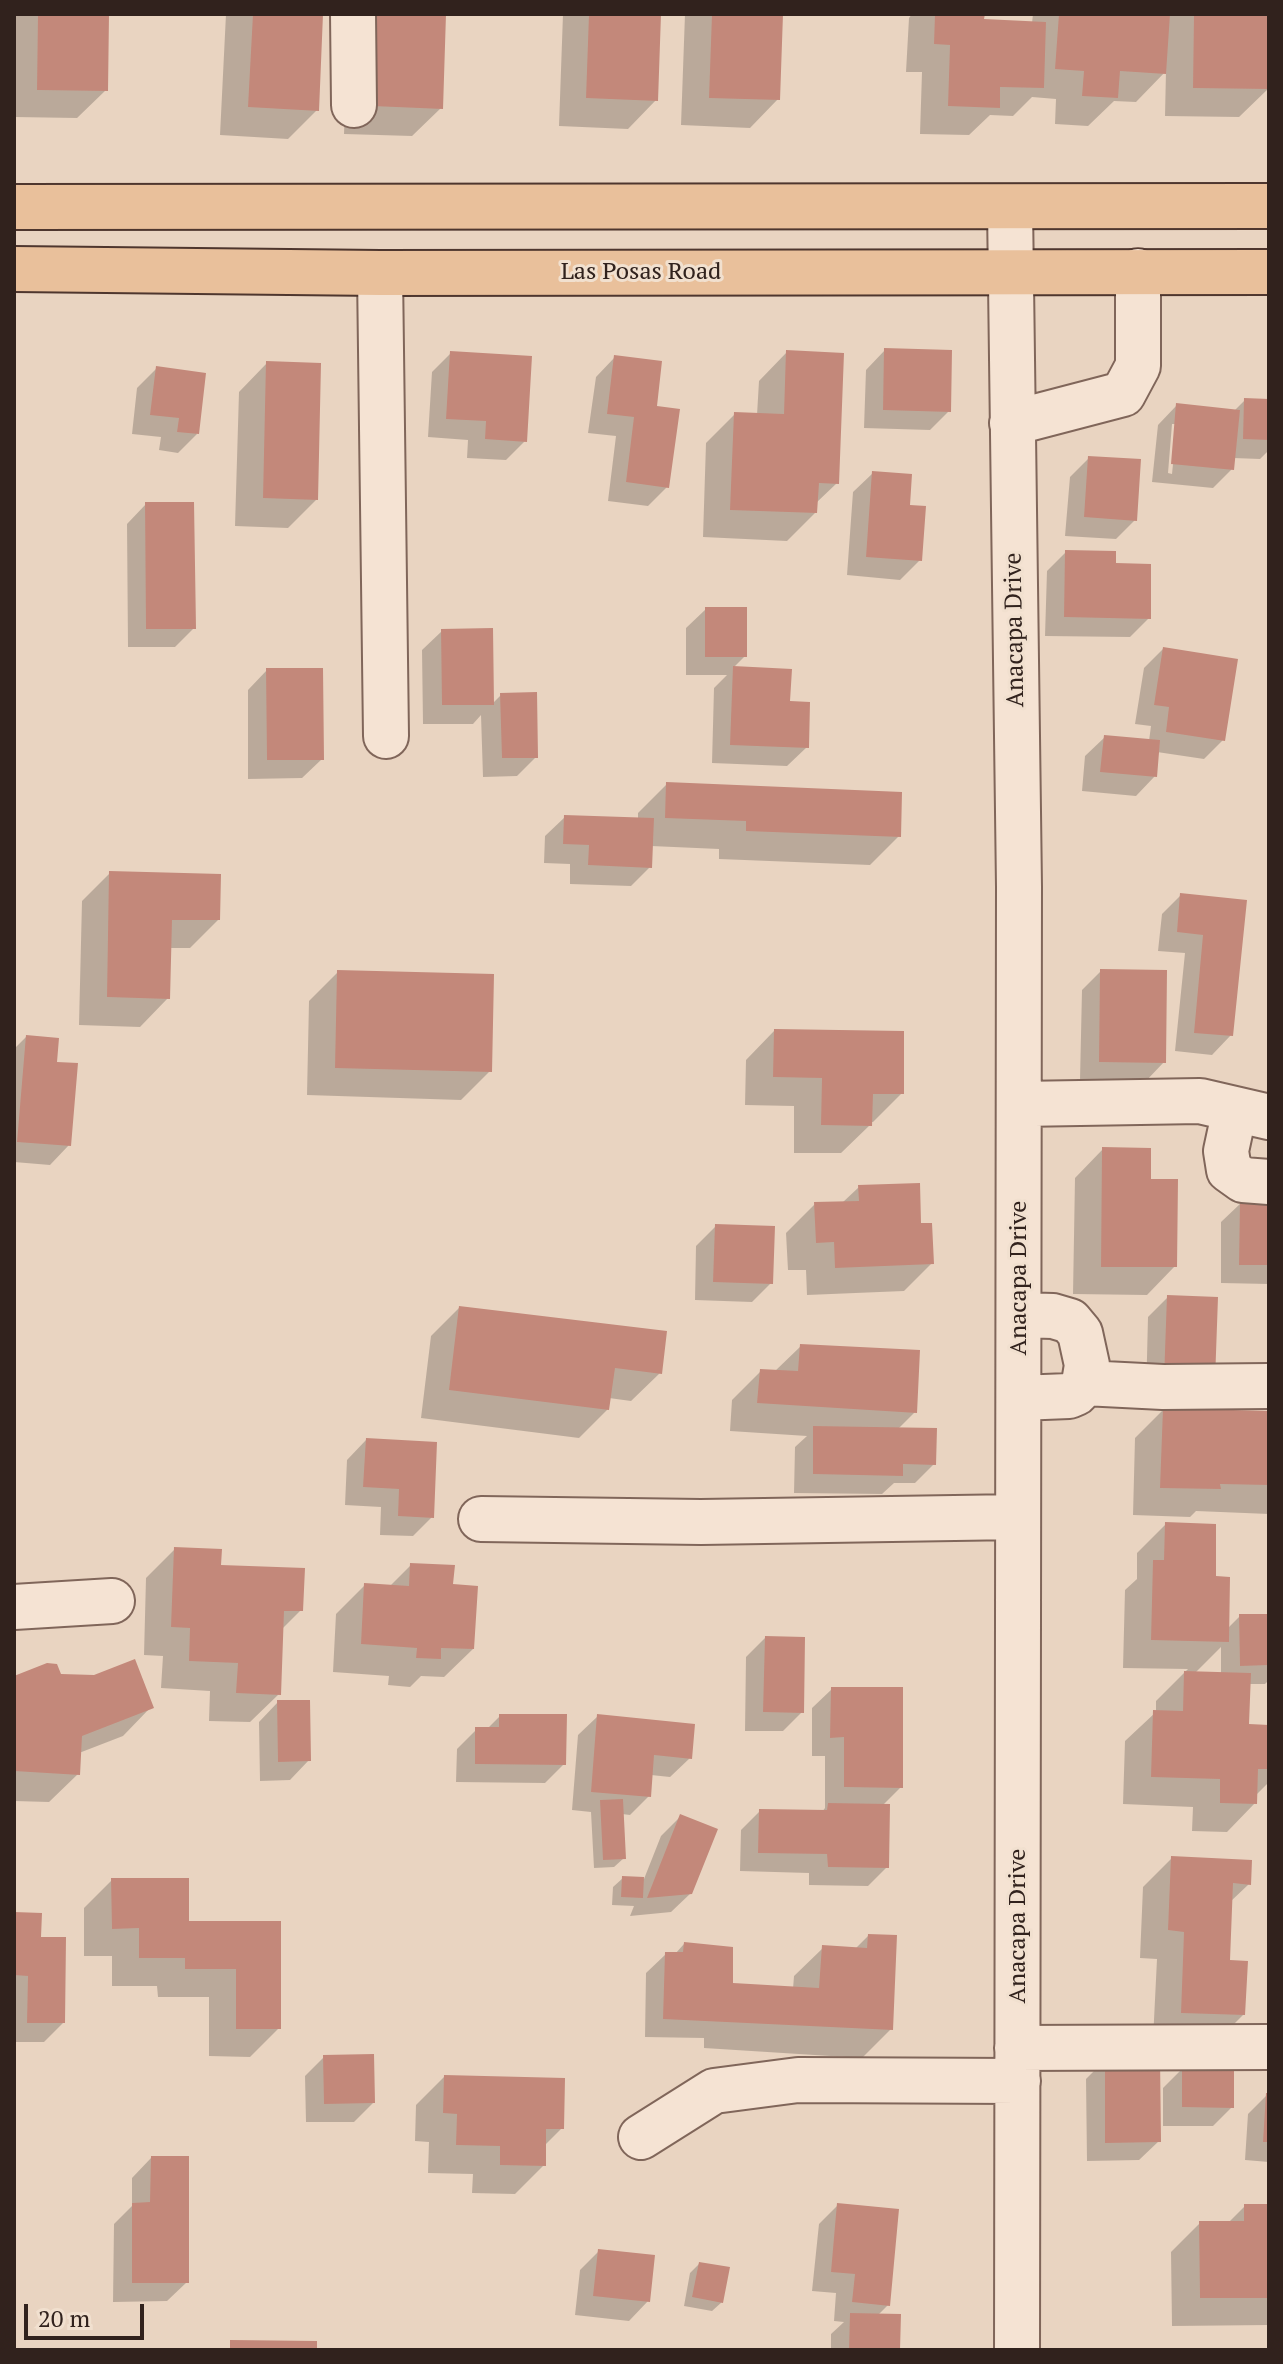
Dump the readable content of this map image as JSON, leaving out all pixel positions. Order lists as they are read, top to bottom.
{
  "streets": {
    "main road": ["Las Posas Road"],
    "street": ["Anacapa Drive"]
  },
  "crossings": [
    ["Las Posas Road", "Anacapa Drive"]
  ],
  "scale_bar": "20 m"
}
